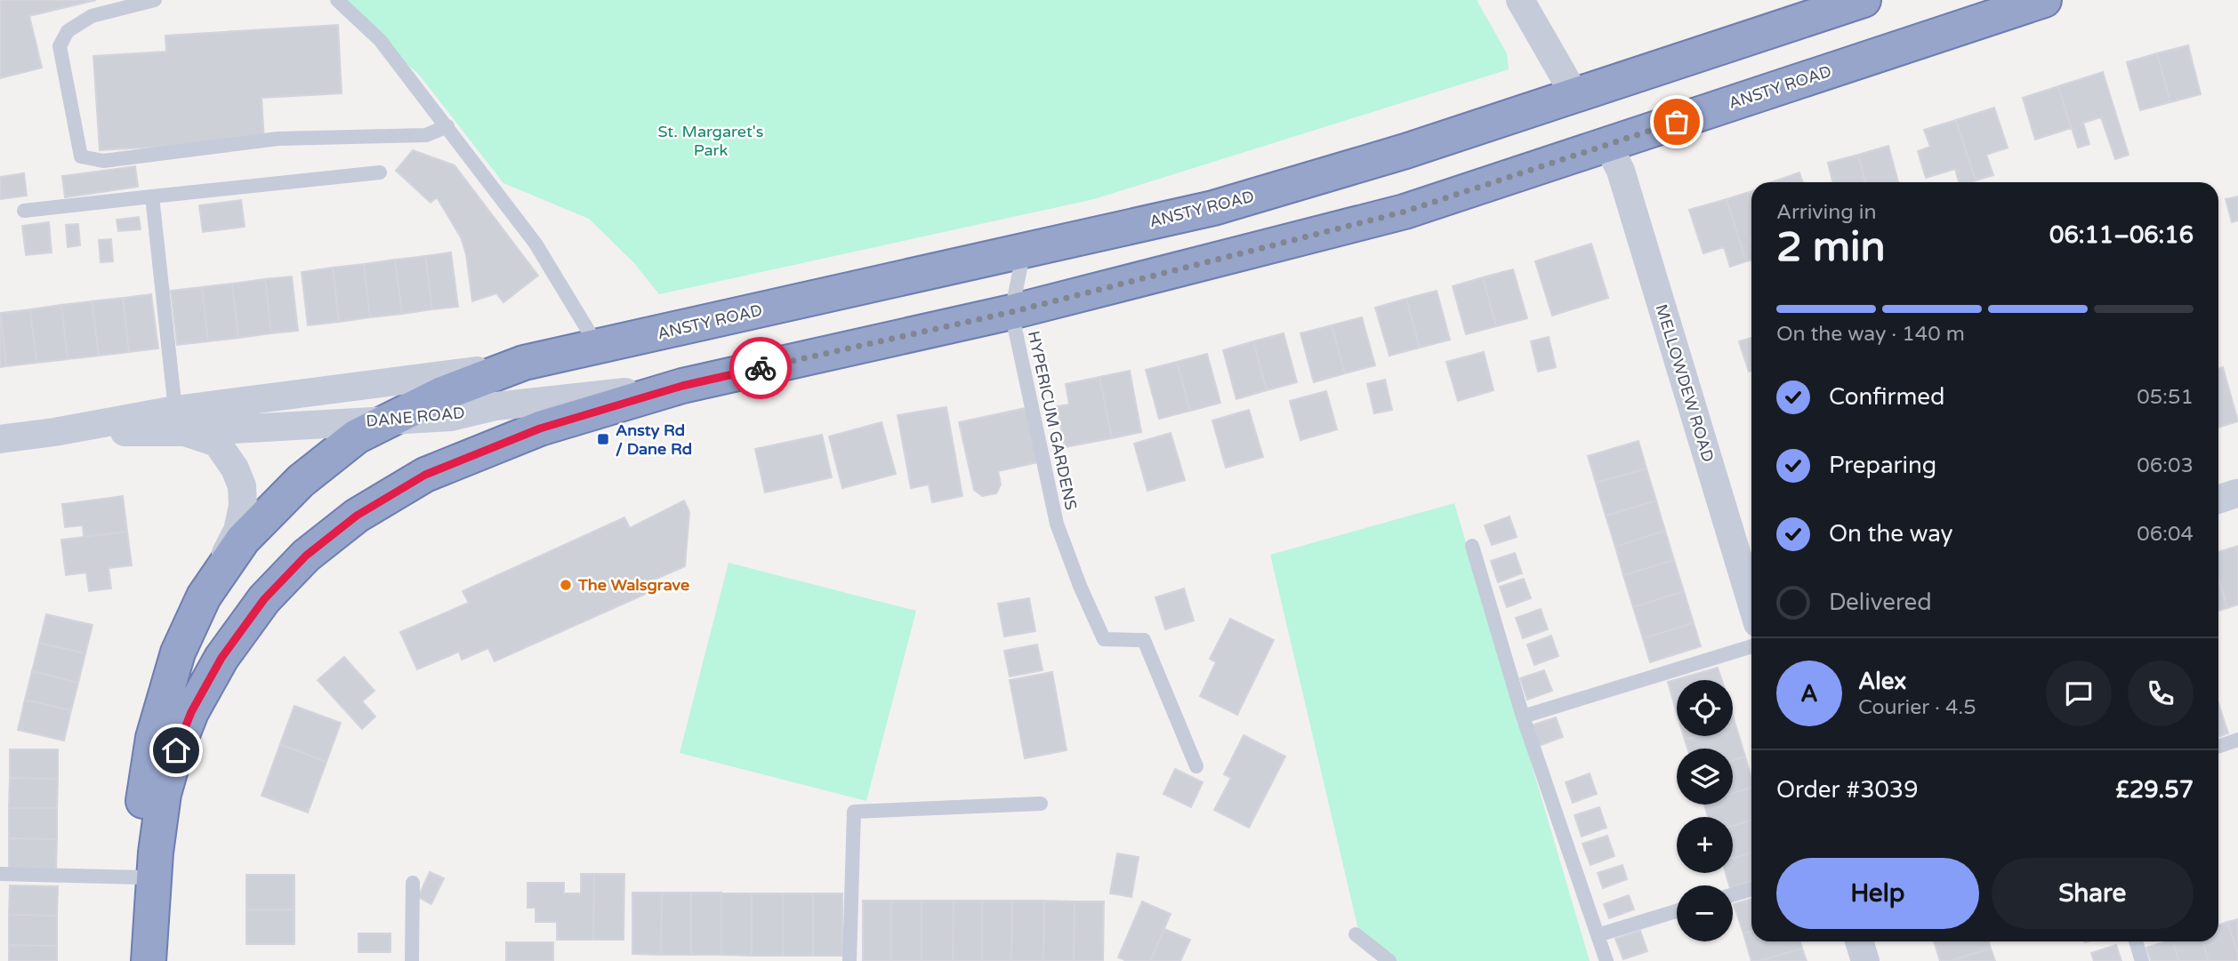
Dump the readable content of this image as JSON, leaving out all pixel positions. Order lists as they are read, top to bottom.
{
  "streets": {
    "highway": ["ANSTY ROAD"],
    "street": ["MELLOWDEW ROAD", "DANE ROAD"],
    "lane": ["HYPERICUM GARDENS"]
  },
  "crossings": [
    ["ANSTY ROAD", "MELLOWDEW ROAD"],
    ["ANSTY ROAD", "DANE ROAD"],
    ["ANSTY ROAD", "HYPERICUM GARDENS"]
  ],
  "parks": ["St. Margaret's Park"],
  "places": {
    "transit": ["Ansty Rd / Dane Rd"],
    "other": ["The Walsgrave"]
  },
  "page": {
    "heading": ["2 min", "Arriving in", "06:11–06:16"],
    "panel": [
      "Alex",
      "Courier · 4.5",
      "Order #3039",
      "£29.57"
    ],
    "bar": "On the way · 140 m",
    "list": [
      ["Confirmed", "05:51"],
      ["Preparing", "06:03"],
      ["On the way", "06:04"],
      "Delivered"
    ],
    "round": "A",
    "map_buttons": ["+", "−"],
    "buttons": ["Help", "Share"]
  }
}
